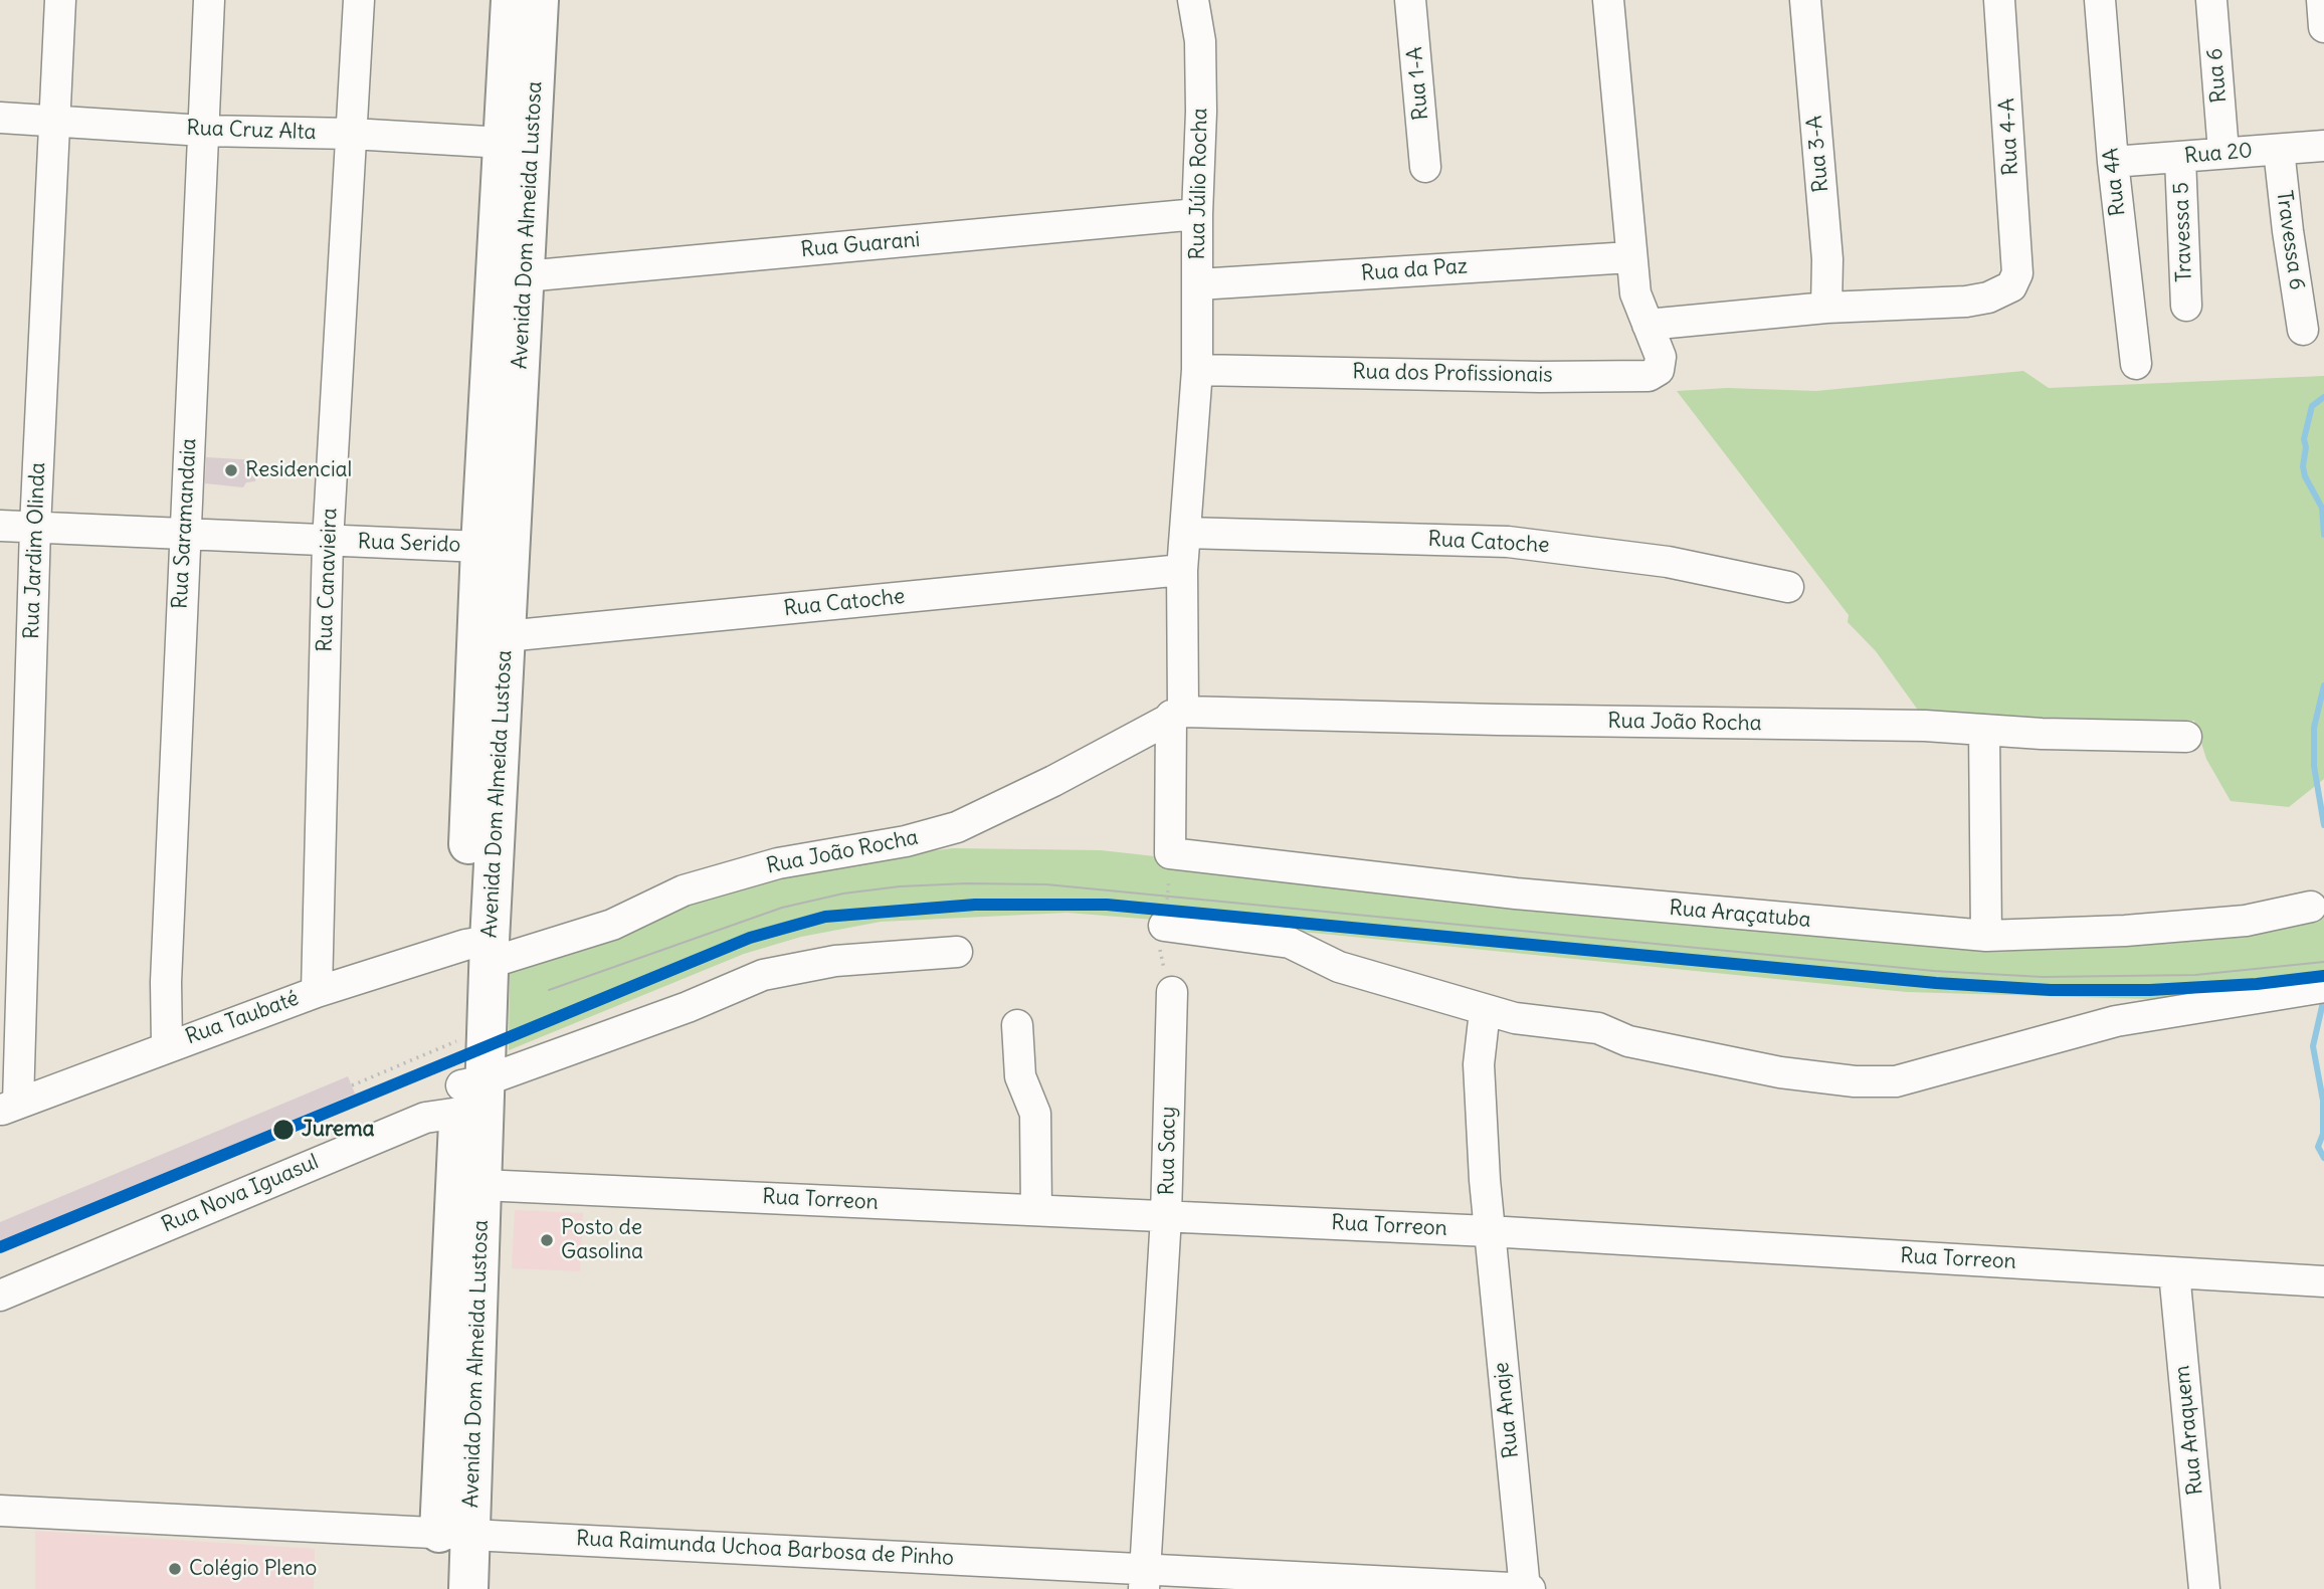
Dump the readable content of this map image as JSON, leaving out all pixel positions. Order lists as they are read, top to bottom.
{
  "streets": {
    "main road": ["Avenida Dom Almeida Lustosa"],
    "street": [
      "Rua 6",
      "Rua 1-A",
      "Rua Cruz Alta",
      "Rua 4-A",
      "Rua 3-A",
      "Rua 20",
      "Rua 4A",
      "Rua Júlio Rocha",
      "Travessa 5",
      "Travessa 6",
      "Rua Guarani",
      "Rua da Paz",
      "Rua dos Profissionais",
      "Rua Saramandaia",
      "Rua Catoche",
      "Rua Serido",
      "Rua Jardim Olinda",
      "Rua Canavieira",
      "Rua João Rocha",
      "Rua Araçatuba",
      "Rua Taubaté",
      "Rua Sacy",
      "Rua Nova Iguasul",
      "Rua Torreon",
      "Rua Anaje",
      "Rua Araquem",
      "Rua Raimunda Uchoa Barbosa de Pinho"
    ]
  },
  "crossings": [
    ["Rua 6", "Rua 20"],
    ["Rua Cruz Alta", "Avenida Dom Almeida Lustosa"],
    ["Rua Cruz Alta", "Rua Saramandaia"],
    ["Rua Cruz Alta", "Rua Jardim Olinda"],
    ["Rua Cruz Alta", "Rua Canavieira"],
    ["Rua 4-A", "Rua 3-A"],
    ["Rua 20", "Rua 4A"],
    ["Rua 20", "Travessa 5"],
    ["Rua 20", "Travessa 6"],
    ["Rua Júlio Rocha", "Rua Guarani"],
    ["Rua Júlio Rocha", "Rua da Paz"],
    ["Rua Júlio Rocha", "Rua dos Profissionais"],
    ["Avenida Dom Almeida Lustosa", "Rua Guarani"],
    ["Avenida Dom Almeida Lustosa", "Rua Catoche"],
    ["Avenida Dom Almeida Lustosa", "Rua Serido"],
    ["Avenida Dom Almeida Lustosa", "Rua João Rocha"],
    ["Avenida Dom Almeida Lustosa", "Rua Taubaté"],
    ["Avenida Dom Almeida Lustosa", "Rua Nova Iguasul"],
    ["Avenida Dom Almeida Lustosa", "Rua Torreon"],
    ["Avenida Dom Almeida Lustosa", "Rua Raimunda Uchoa Barbosa de Pinho"],
    ["Rua da Paz", "Rua dos Profissionais"],
    ["Rua Saramandaia", "Rua Serido"],
    ["Rua Saramandaia", "Rua Taubaté"],
    ["Rua Serido", "Rua Jardim Olinda"],
    ["Rua Serido", "Rua Canavieira"],
    ["Rua Jardim Olinda", "Rua Taubaté"],
    ["Rua Canavieira", "Rua Taubaté"],
    ["Rua João Rocha", "Rua Taubaté"],
    ["Rua Sacy", "Rua Torreon"],
    ["Rua Sacy", "Rua Raimunda Uchoa Barbosa de Pinho"],
    ["Rua Torreon", "Rua Anaje"],
    ["Rua Torreon", "Rua Araquem"],
    ["Rua Anaje", "Rua Raimunda Uchoa Barbosa de Pinho"]
  ],
  "places": [
    "Residencial",
    "Jurema",
    "Posto de Gasolina",
    "Colégio Pleno"
  ]
}
